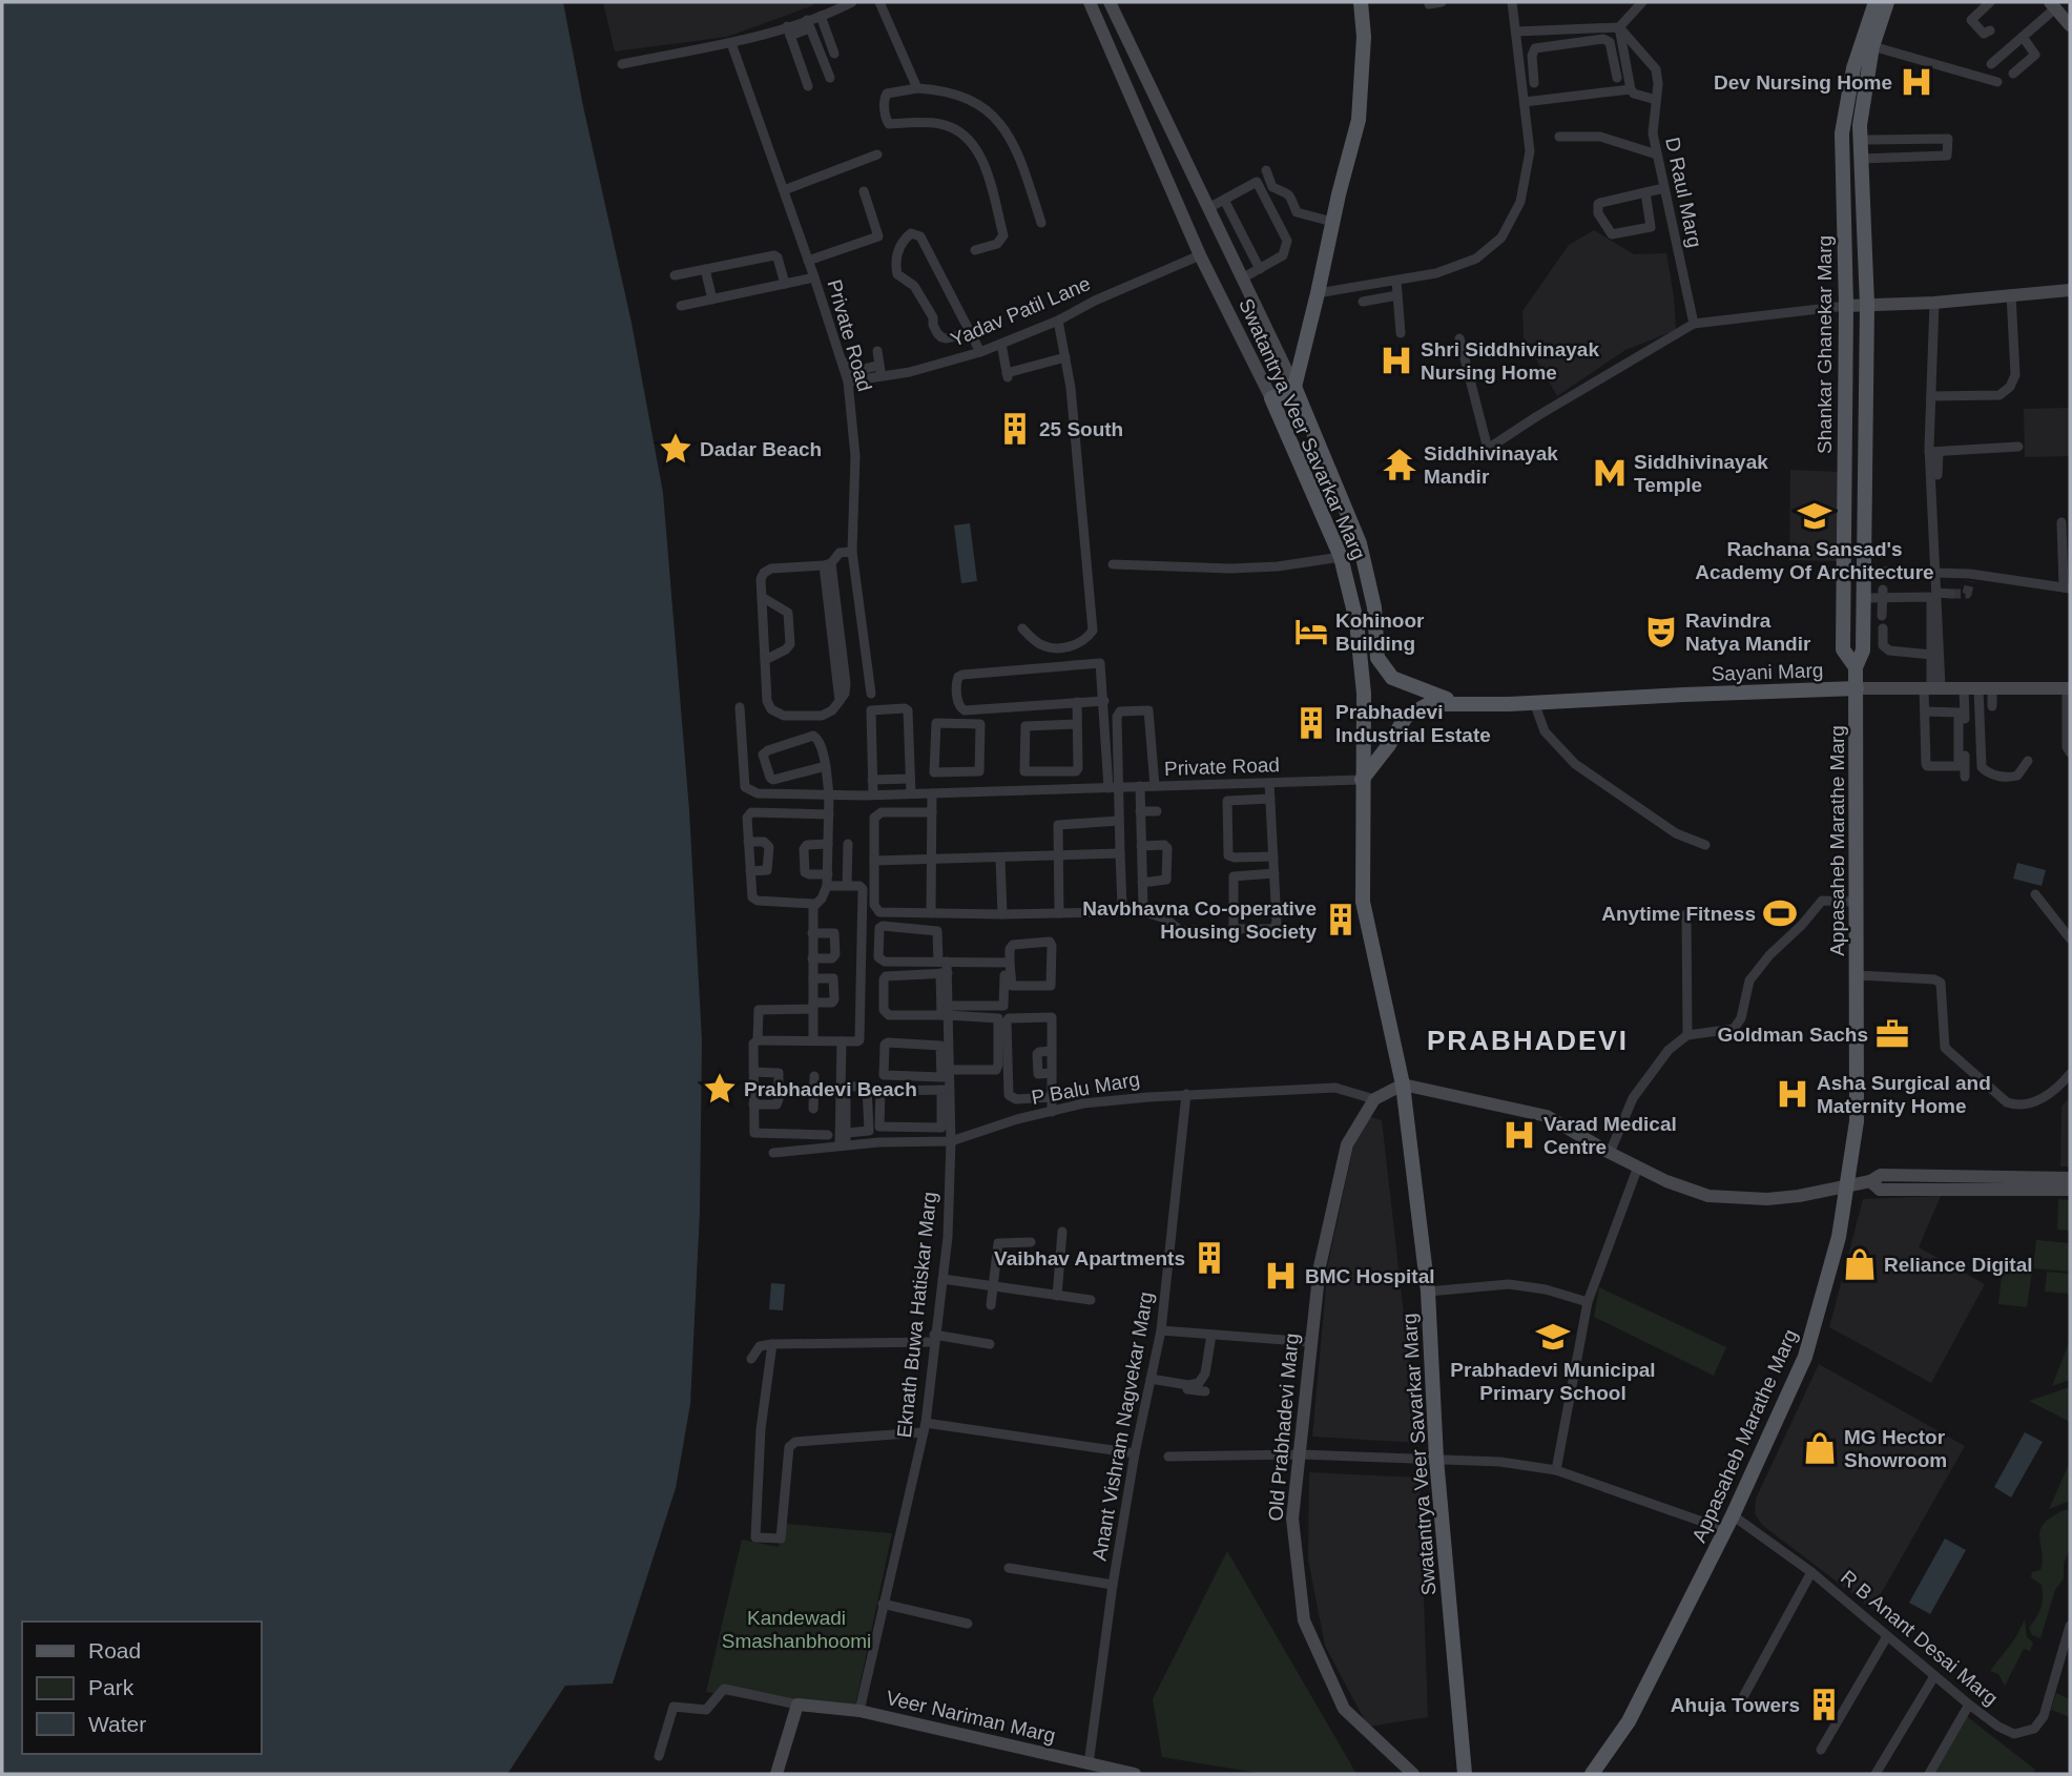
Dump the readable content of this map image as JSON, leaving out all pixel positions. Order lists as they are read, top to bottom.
{
  "streets": {
    "main road": [
      "Shankar Ghanekar Marg",
      "Swatantrya Veer Savarkar Marg",
      "Sayani Marg",
      "Appasaheb Marathe Marg",
      "Old Prabhadevi Marg",
      "Veer Nariman Marg"
    ],
    "street": [
      "D Raul Marg",
      "Yadav Patil Lane",
      "Private Road",
      "P Balu Marg",
      "Eknath Buwa Hatiskar Marg",
      "Anant Vishram Nagvekar Marg",
      "R B Anant Desai Marg"
    ]
  },
  "crossings": [
    ["Yadav Patil Lane", "Private Road"],
    ["Yadav Patil Lane", "Swatantrya Veer Savarkar Marg"],
    ["Private Road", "Swatantrya Veer Savarkar Marg"],
    ["Private Road", "Sayani Marg"],
    ["Shankar Ghanekar Marg", "Sayani Marg"],
    ["Shankar Ghanekar Marg", "Appasaheb Marathe Marg"],
    ["Swatantrya Veer Savarkar Marg", "Sayani Marg"],
    ["Sayani Marg", "Appasaheb Marathe Marg"],
    ["Appasaheb Marathe Marg", "R B Anant Desai Marg"],
    ["P Balu Marg", "Eknath Buwa Hatiskar Marg"],
    ["P Balu Marg", "Anant Vishram Nagvekar Marg"],
    ["P Balu Marg", "Old Prabhadevi Marg"],
    ["Eknath Buwa Hatiskar Marg", "Veer Nariman Marg"],
    ["Anant Vishram Nagvekar Marg", "Veer Nariman Marg"]
  ],
  "districts": ["PRABHADEVI"],
  "parks": ["Kandewadi Smashanbhoomi"],
  "places": {
    "hospital": [
      "Dev Nursing Home",
      "Shri Siddhivinayak Nursing Home",
      "Asha Surgical and Maternity Home",
      "Varad Medical Centre",
      "BMC Hospital"
    ],
    "building": [
      "25 South",
      "Prabhadevi Industrial Estate",
      "Navbhavna Co-operative Housing Society",
      "Vaibhav Apartments",
      "Ahuja Towers"
    ],
    "place": ["Dadar Beach", "Prabhadevi Beach"],
    "temple": ["Siddhivinayak Mandir"],
    "metro station": ["Siddhivinayak Temple"],
    "school or university": ["Rachana Sansad's Academy Of Architecture", "Prabhadevi Municipal Primary School"],
    "hotel": ["Kohinoor Building"],
    "theatre": ["Ravindra Natya Mandir"],
    "sports": ["Anytime Fitness"],
    "office": ["Goldman Sachs"],
    "shop": ["Reliance Digital", "MG Hector Showroom"]
  },
  "legend": ["Road", "Park", "Water"]
}
